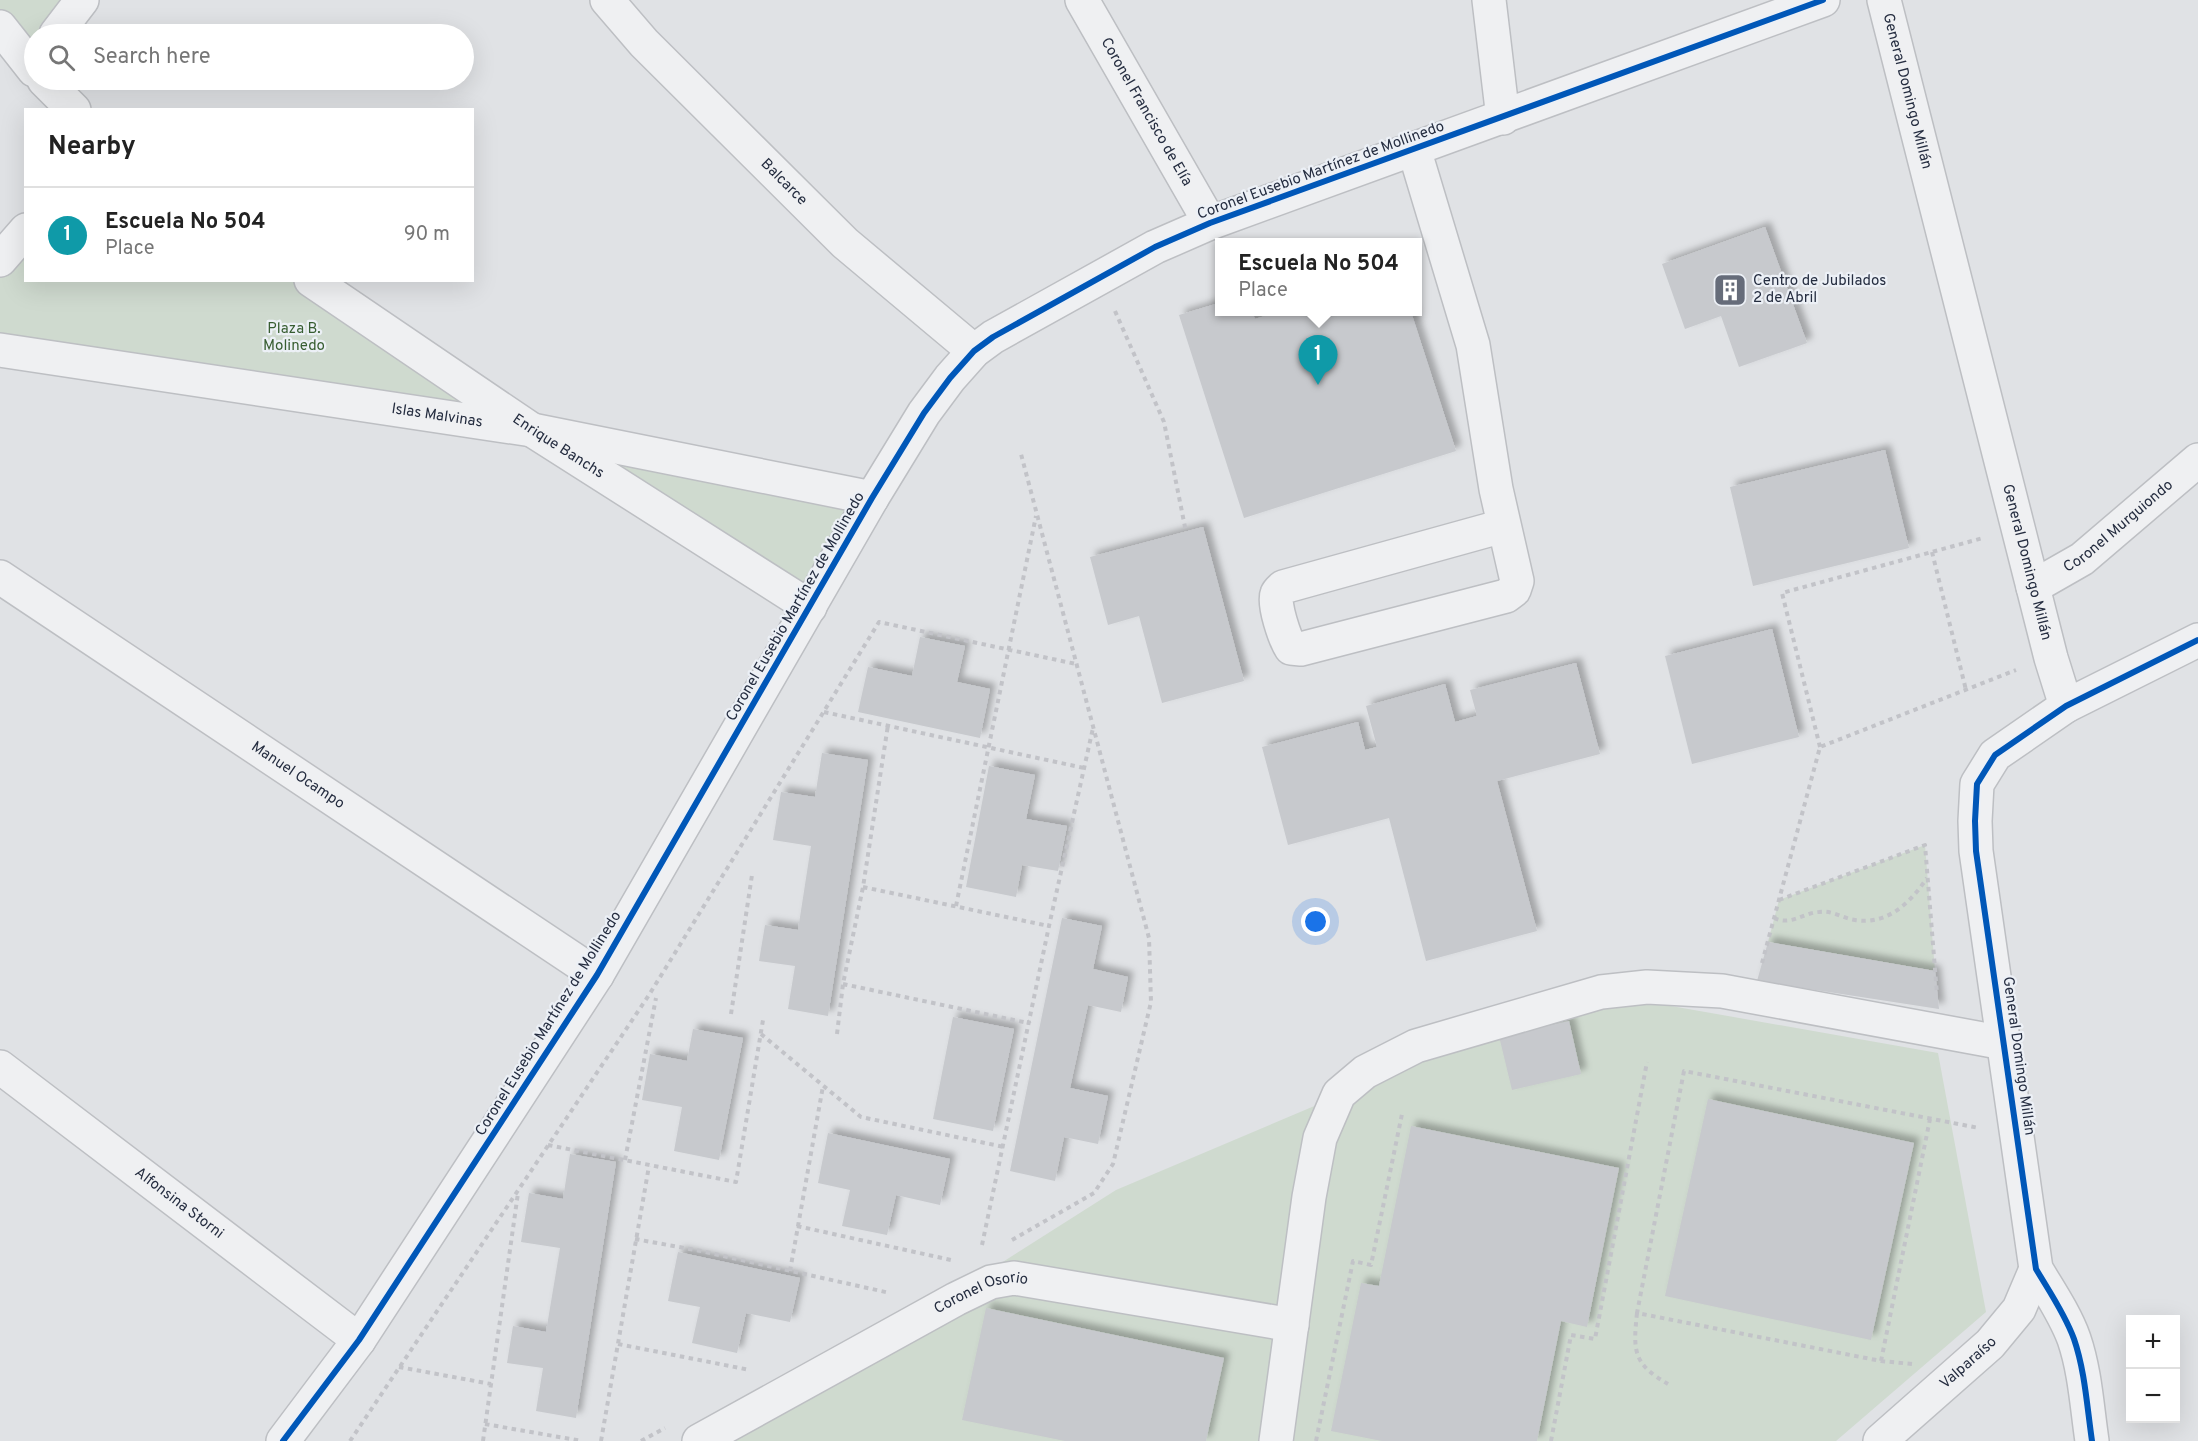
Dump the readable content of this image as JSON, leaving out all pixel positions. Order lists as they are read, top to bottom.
{
  "streets": {
    "street": [
      "General Domingo Millán",
      "Coronel Francisco de Elía",
      "Coronel Eusebio Martínez de Mollinedo",
      "Balcarce",
      "Islas Malvinas",
      "Enrique Banchs",
      "Coronel Murguiondo",
      "Manuel Ocampo",
      "Alfonsina Storni",
      "Coronel Osorio",
      "Valparaíso"
    ]
  },
  "crossings": [
    ["General Domingo Millán", "Coronel Murguiondo"],
    ["General Domingo Millán", "Valparaíso"],
    ["Coronel Francisco de Elía", "Coronel Eusebio Martínez de Mollinedo"],
    ["Coronel Eusebio Martínez de Mollinedo", "Balcarce"],
    ["Coronel Eusebio Martínez de Mollinedo", "Islas Malvinas"],
    ["Coronel Eusebio Martínez de Mollinedo", "Enrique Banchs"],
    ["Coronel Eusebio Martínez de Mollinedo", "Manuel Ocampo"],
    ["Coronel Eusebio Martínez de Mollinedo", "Alfonsina Storni"],
    ["Islas Malvinas", "Enrique Banchs"]
  ],
  "parks": ["Plaza B. Molinedo"],
  "places": {
    "building": ["Centro de Jubilados 2 de Abril"]
  },
  "page": {
    "search": "Search here",
    "heading": "Nearby",
    "list": [
      {
        "mark": "1",
        "name": "Escuela No 504",
        "note": "Place",
        "value": "90 m"
      }
    ],
    "popup": ["Escuela No 504", "Place"],
    "pins": "1",
    "map_buttons": ["+", "−"]
  }
}
